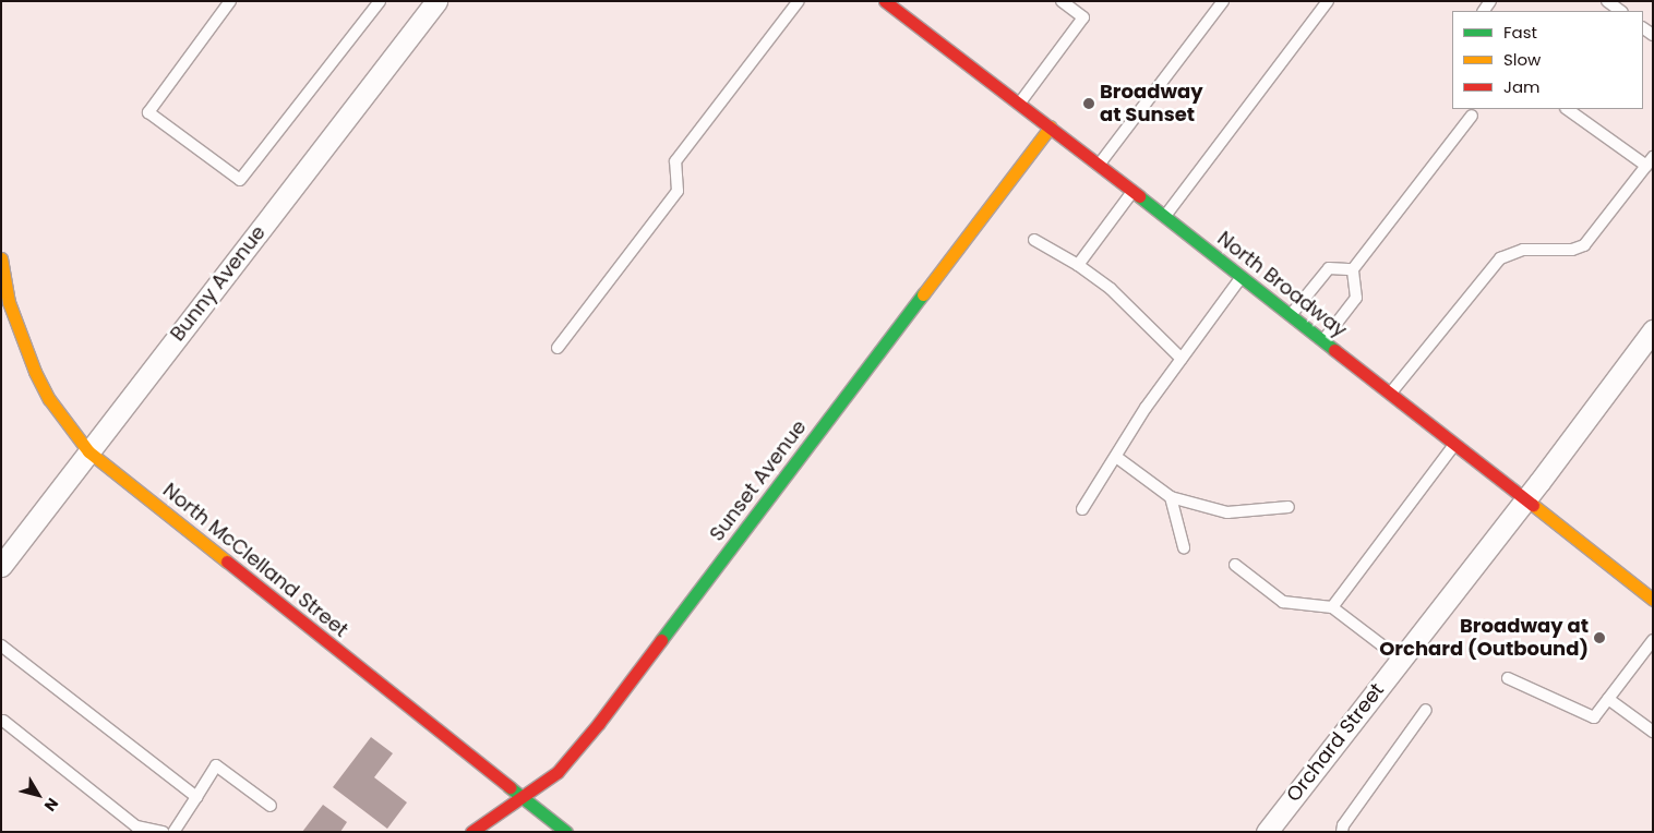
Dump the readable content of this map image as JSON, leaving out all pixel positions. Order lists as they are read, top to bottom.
{
  "streets": {
    "street": [
      "Bunny Avenue",
      "North Broadway",
      "Sunset Avenue",
      "North McClelland Street",
      "Orchard Street"
    ]
  },
  "crossings": [
    ["Bunny Avenue", "North McClelland Street"],
    ["North Broadway", "Sunset Avenue"],
    ["North Broadway", "Orchard Street"],
    ["Sunset Avenue", "North McClelland Street"]
  ],
  "places": ["Broadway at Sunset", "Broadway at Orchard (Outbound)"],
  "legend": ["Fast", "Slow", "Jam"],
  "north": "bottom right"
}
